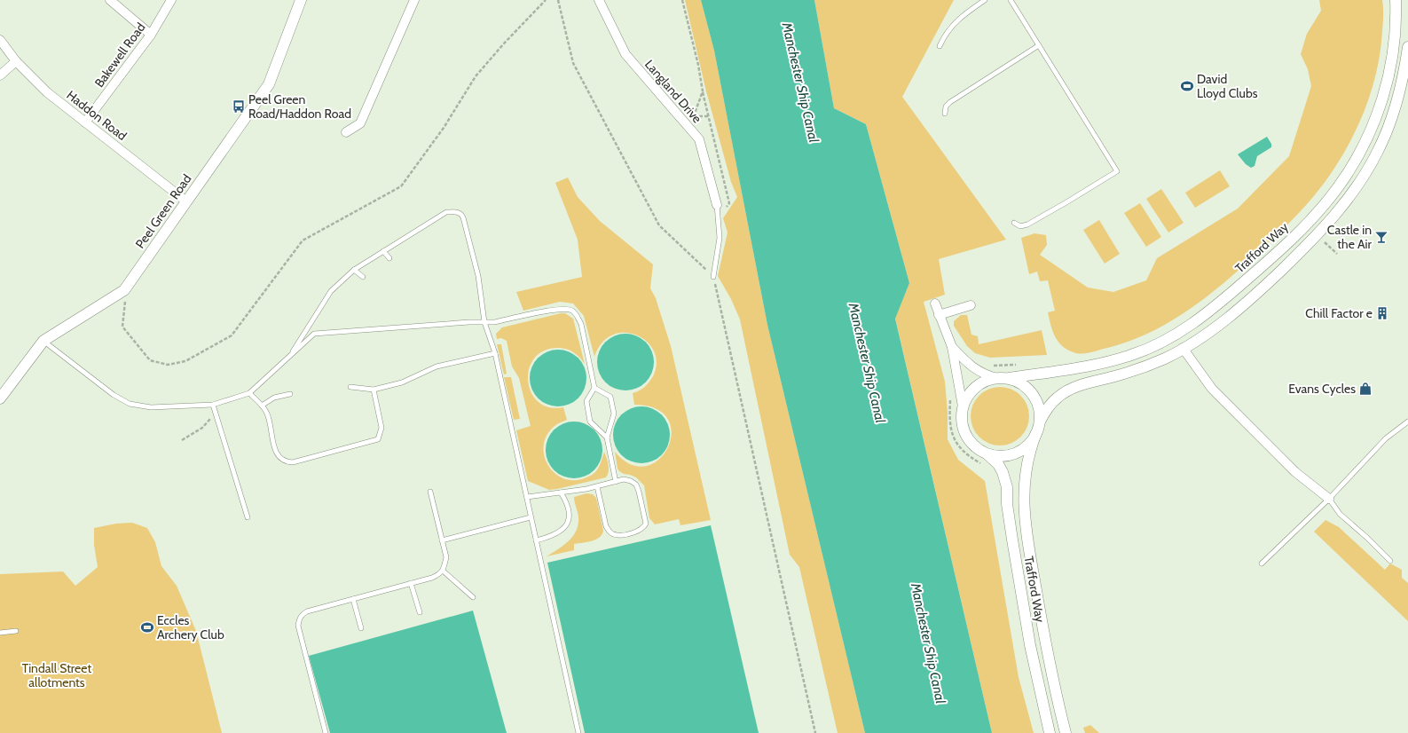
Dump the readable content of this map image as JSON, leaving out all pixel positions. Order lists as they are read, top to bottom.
{
  "streets": {
    "street": [
      "Bakewell Road",
      "Langland Drive",
      "Haddon Road",
      "Peel Green Road",
      "Trafford Way"
    ]
  },
  "crossings": [
    ["Bakewell Road", "Haddon Road"],
    ["Haddon Road", "Peel Green Road"]
  ],
  "water": ["Manchester Ship Canal"],
  "parks": ["Tindall Street allotments"],
  "places": {
    "sports": ["David Lloyd Clubs", "Eccles Archery Club"],
    "bus stop": ["Peel Green Road/Haddon Road"],
    "bar": ["Castle in the Air"],
    "building": ["Chill Factor e"],
    "shop": ["Evans Cycles"]
  }
}
